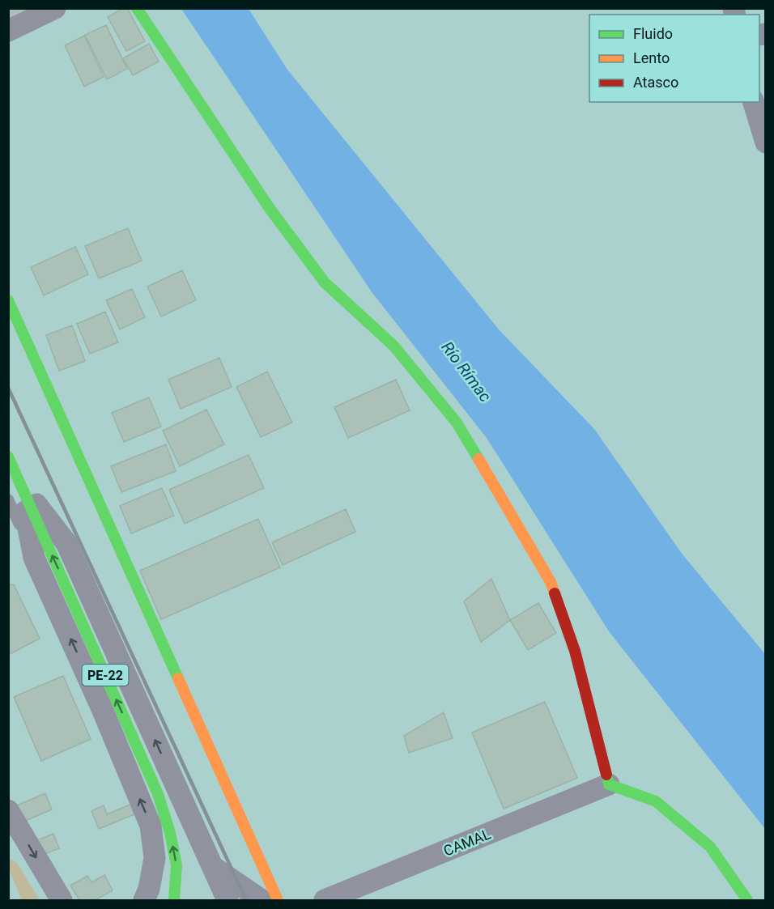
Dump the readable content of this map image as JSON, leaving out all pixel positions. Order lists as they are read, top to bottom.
{
  "streets": {
    "main road": ["PE-22"],
    "street": ["CAMAL"]
  },
  "water": ["Río Rímac"],
  "legend": ["Fluido", "Lento", "Atasco"]
}
